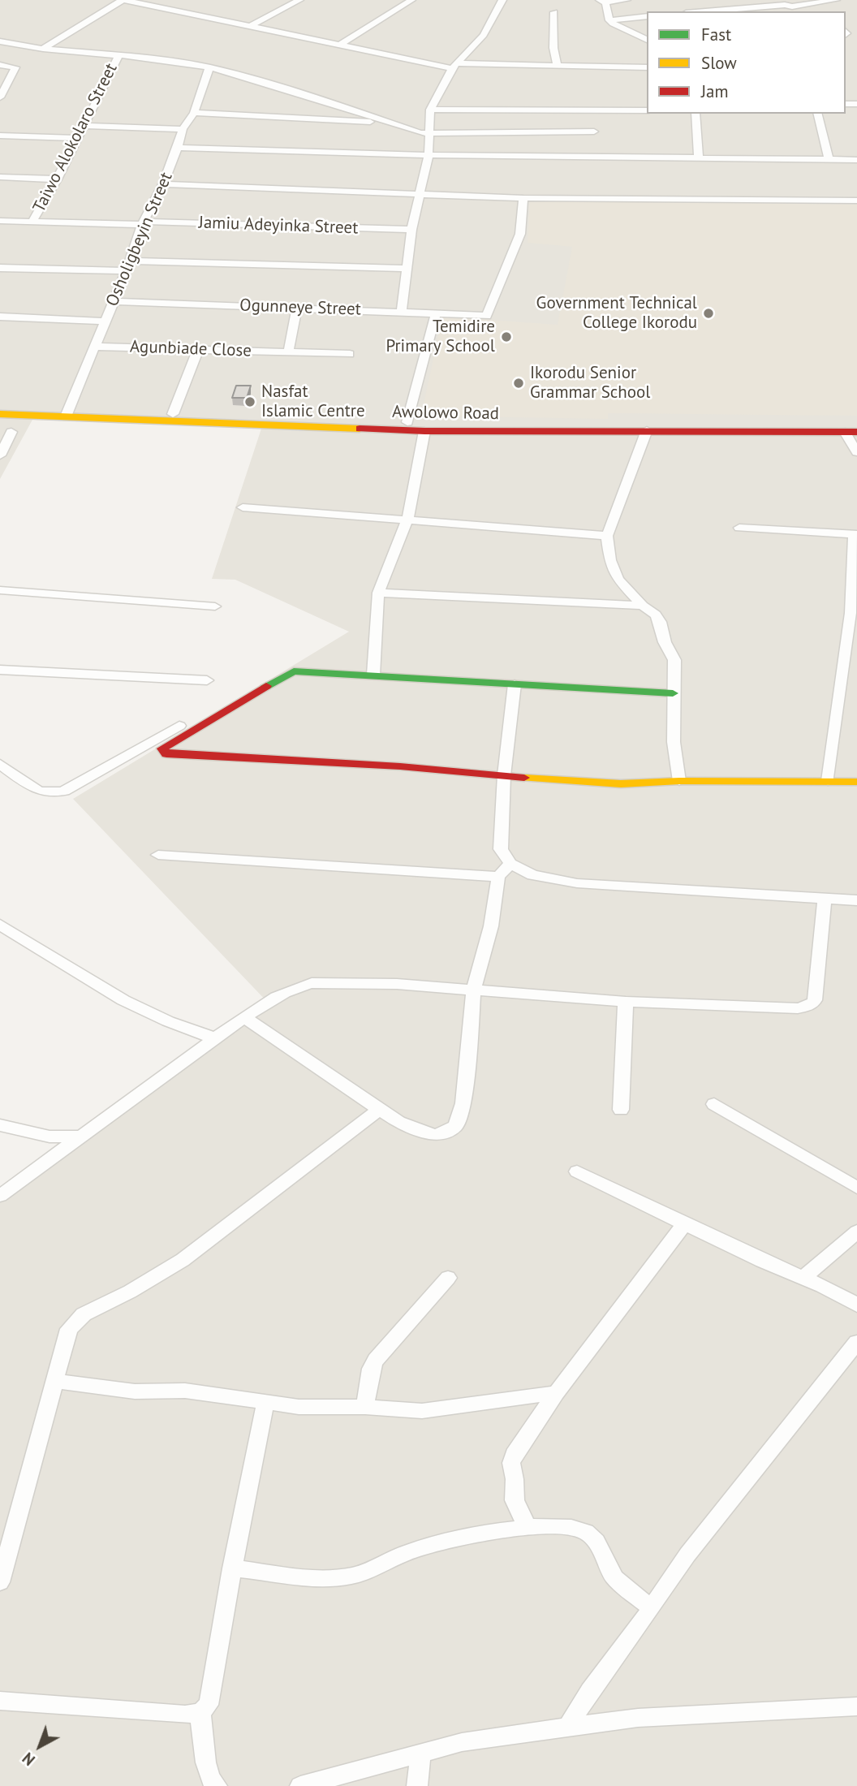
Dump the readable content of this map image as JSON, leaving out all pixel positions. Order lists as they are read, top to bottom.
{
  "streets": {
    "main road": ["Awolowo Road"],
    "street": [
      "Taiwo Alokolaro Street",
      "Jamiu Adeyinka Street",
      "Osholigbeyin Street",
      "Ogunneye Street",
      "Agunbiade Close"
    ]
  },
  "crossings": [
    ["Taiwo Alokolaro Street", "Jamiu Adeyinka Street"],
    ["Jamiu Adeyinka Street", "Osholigbeyin Street"],
    ["Osholigbeyin Street", "Ogunneye Street"],
    ["Osholigbeyin Street", "Agunbiade Close"],
    ["Osholigbeyin Street", "Awolowo Road"]
  ],
  "places": [
    "Government Technical College Ikorodu",
    "Temidire Primary School",
    "Ikorodu Senior Grammar School",
    "Nasfat Islamic Centre"
  ],
  "legend": ["Fast", "Slow", "Jam"],
  "north": "bottom left"
}
